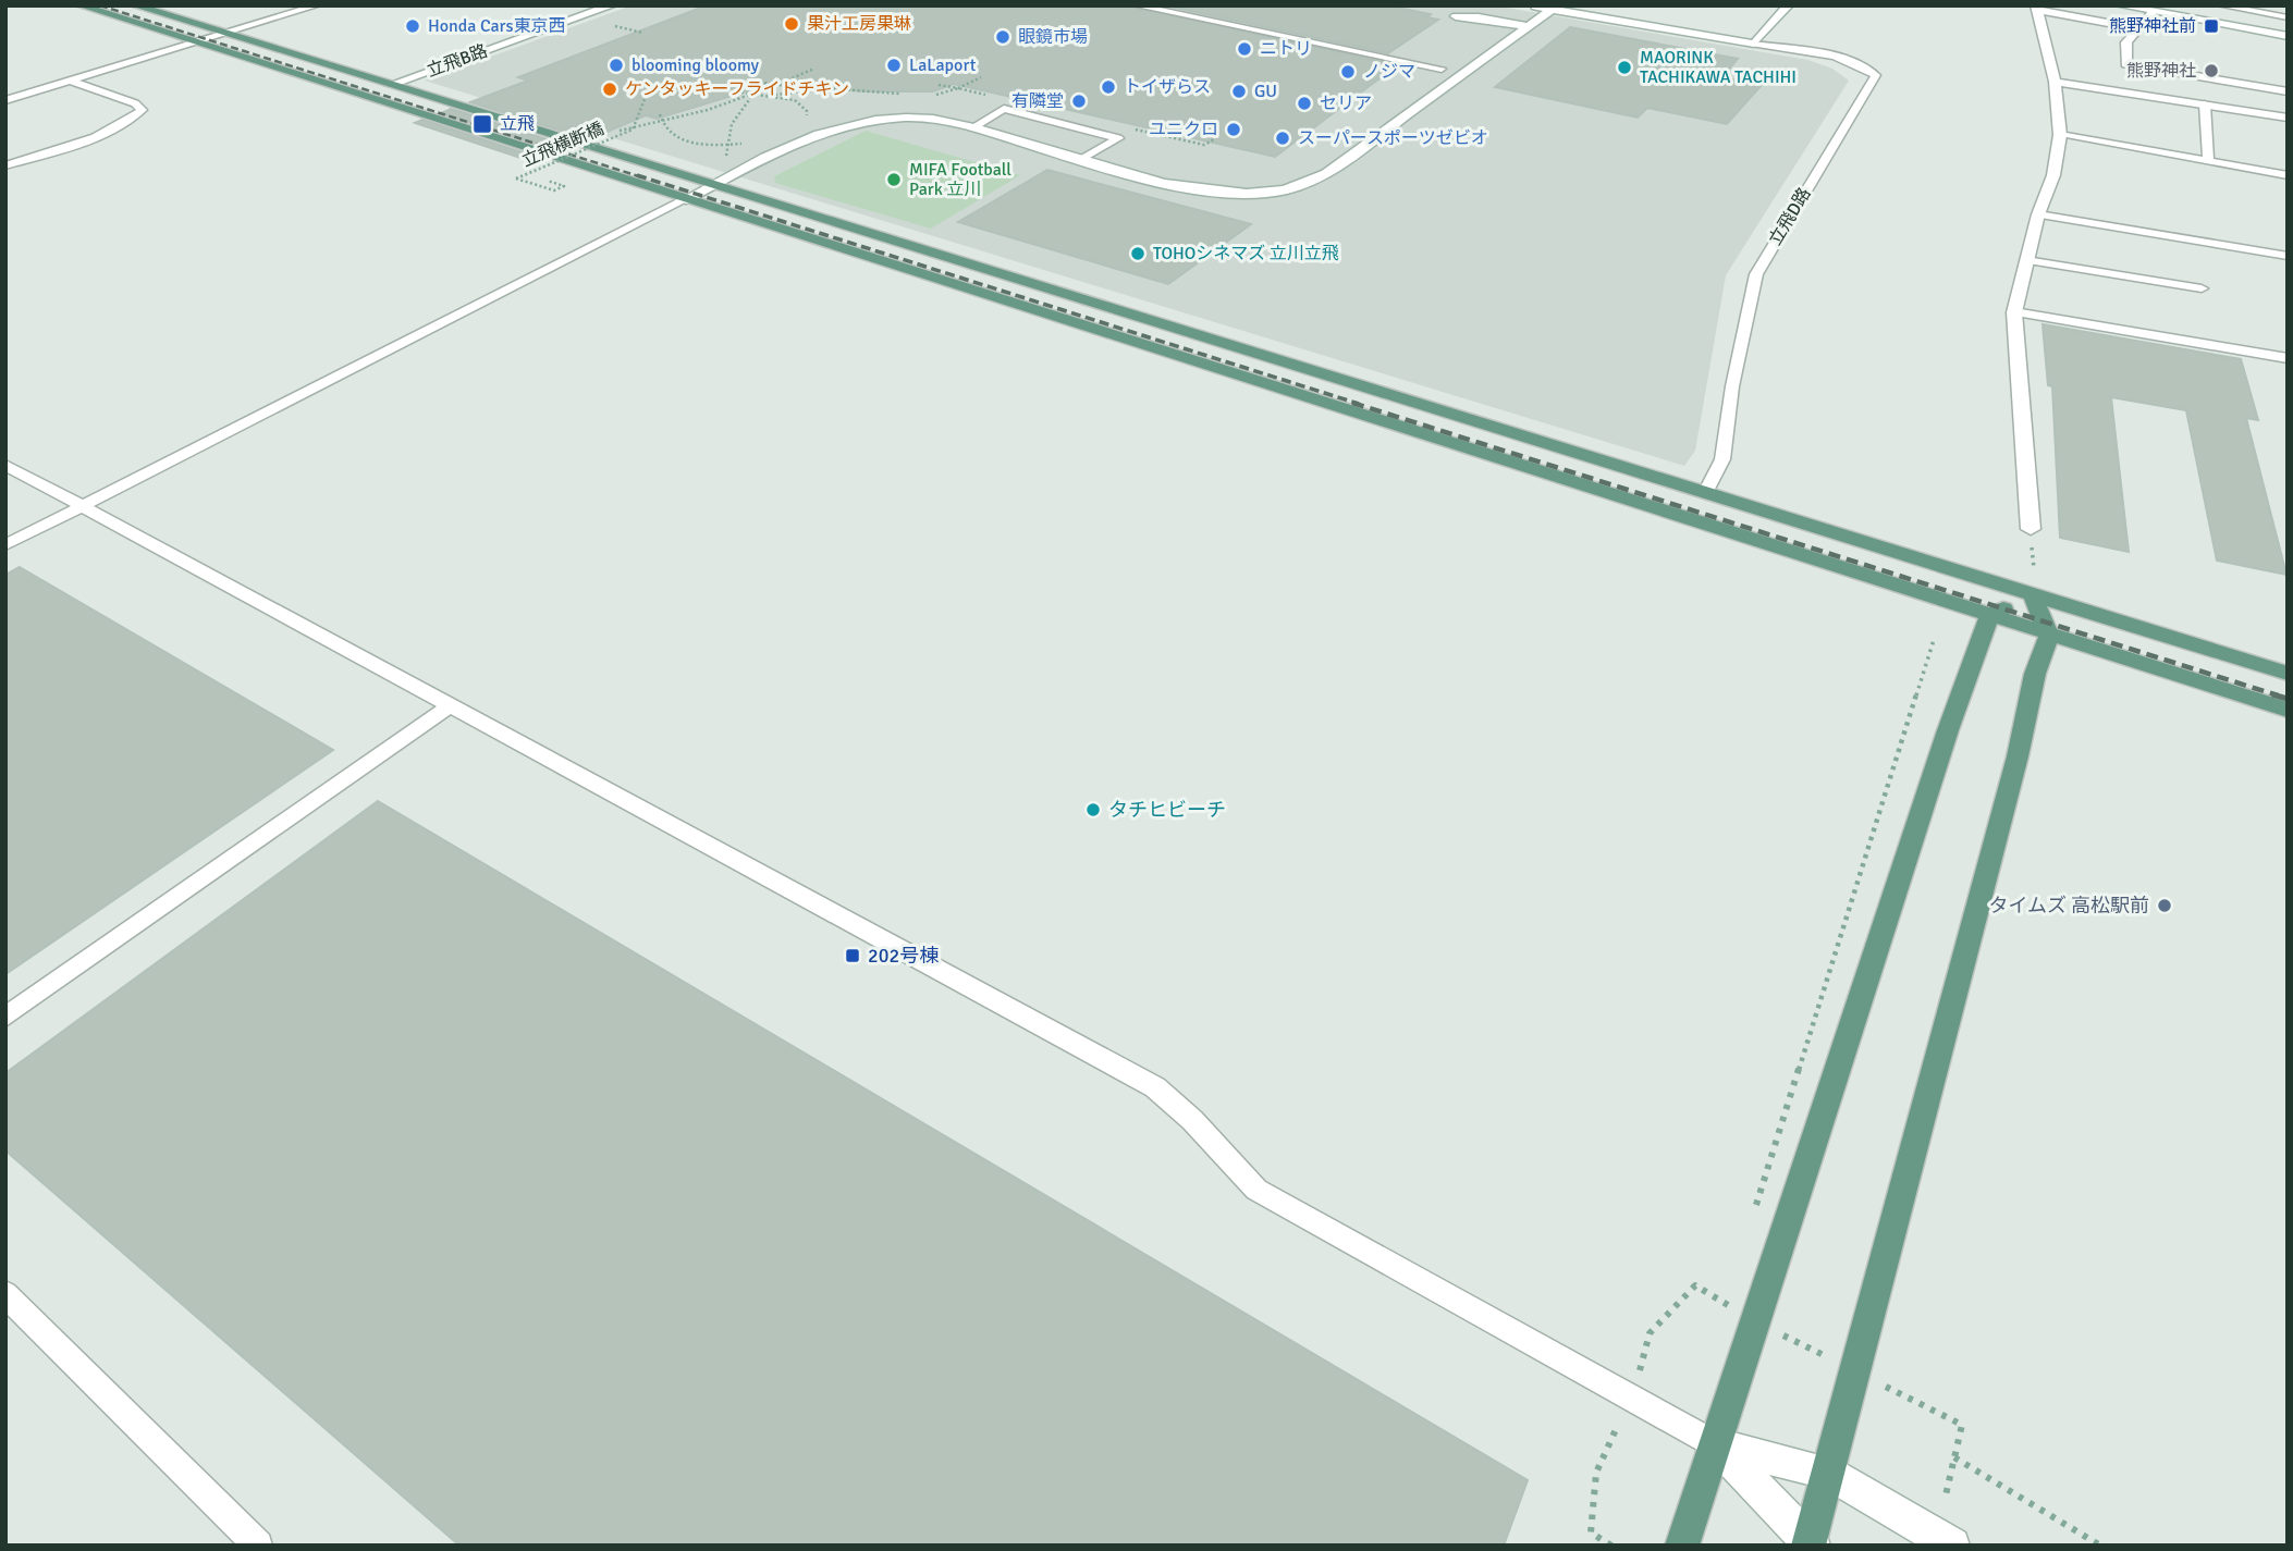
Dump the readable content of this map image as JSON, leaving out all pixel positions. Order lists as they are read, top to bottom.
{
  "streets": {
    "street": ["立飛B路"],
    "lane": ["立飛D路"],
    "path": ["立飛横断橋"]
  },
  "places": {
    "other": [
      "果汁工房果琳",
      "Honda Cars東京西",
      "眼鏡市場",
      "ニトリ",
      "blooming bloomy",
      "LaLaport",
      "MAORINK TACHIKAWA TACHIHI",
      "熊野神社",
      "ノジマ",
      "トイザらス",
      "ケンタッキーフライドチキン",
      "GU",
      "有隣堂",
      "セリア",
      "ユニクロ",
      "スーパースポーツゼビオ",
      "MIFA Football Park 立川",
      "TOHOシネマズ 立川立飛",
      "タチヒビーチ",
      "タイムズ 高松駅前"
    ],
    "transit": ["熊野神社前", "立飛", "202号棟"]
  }
}
